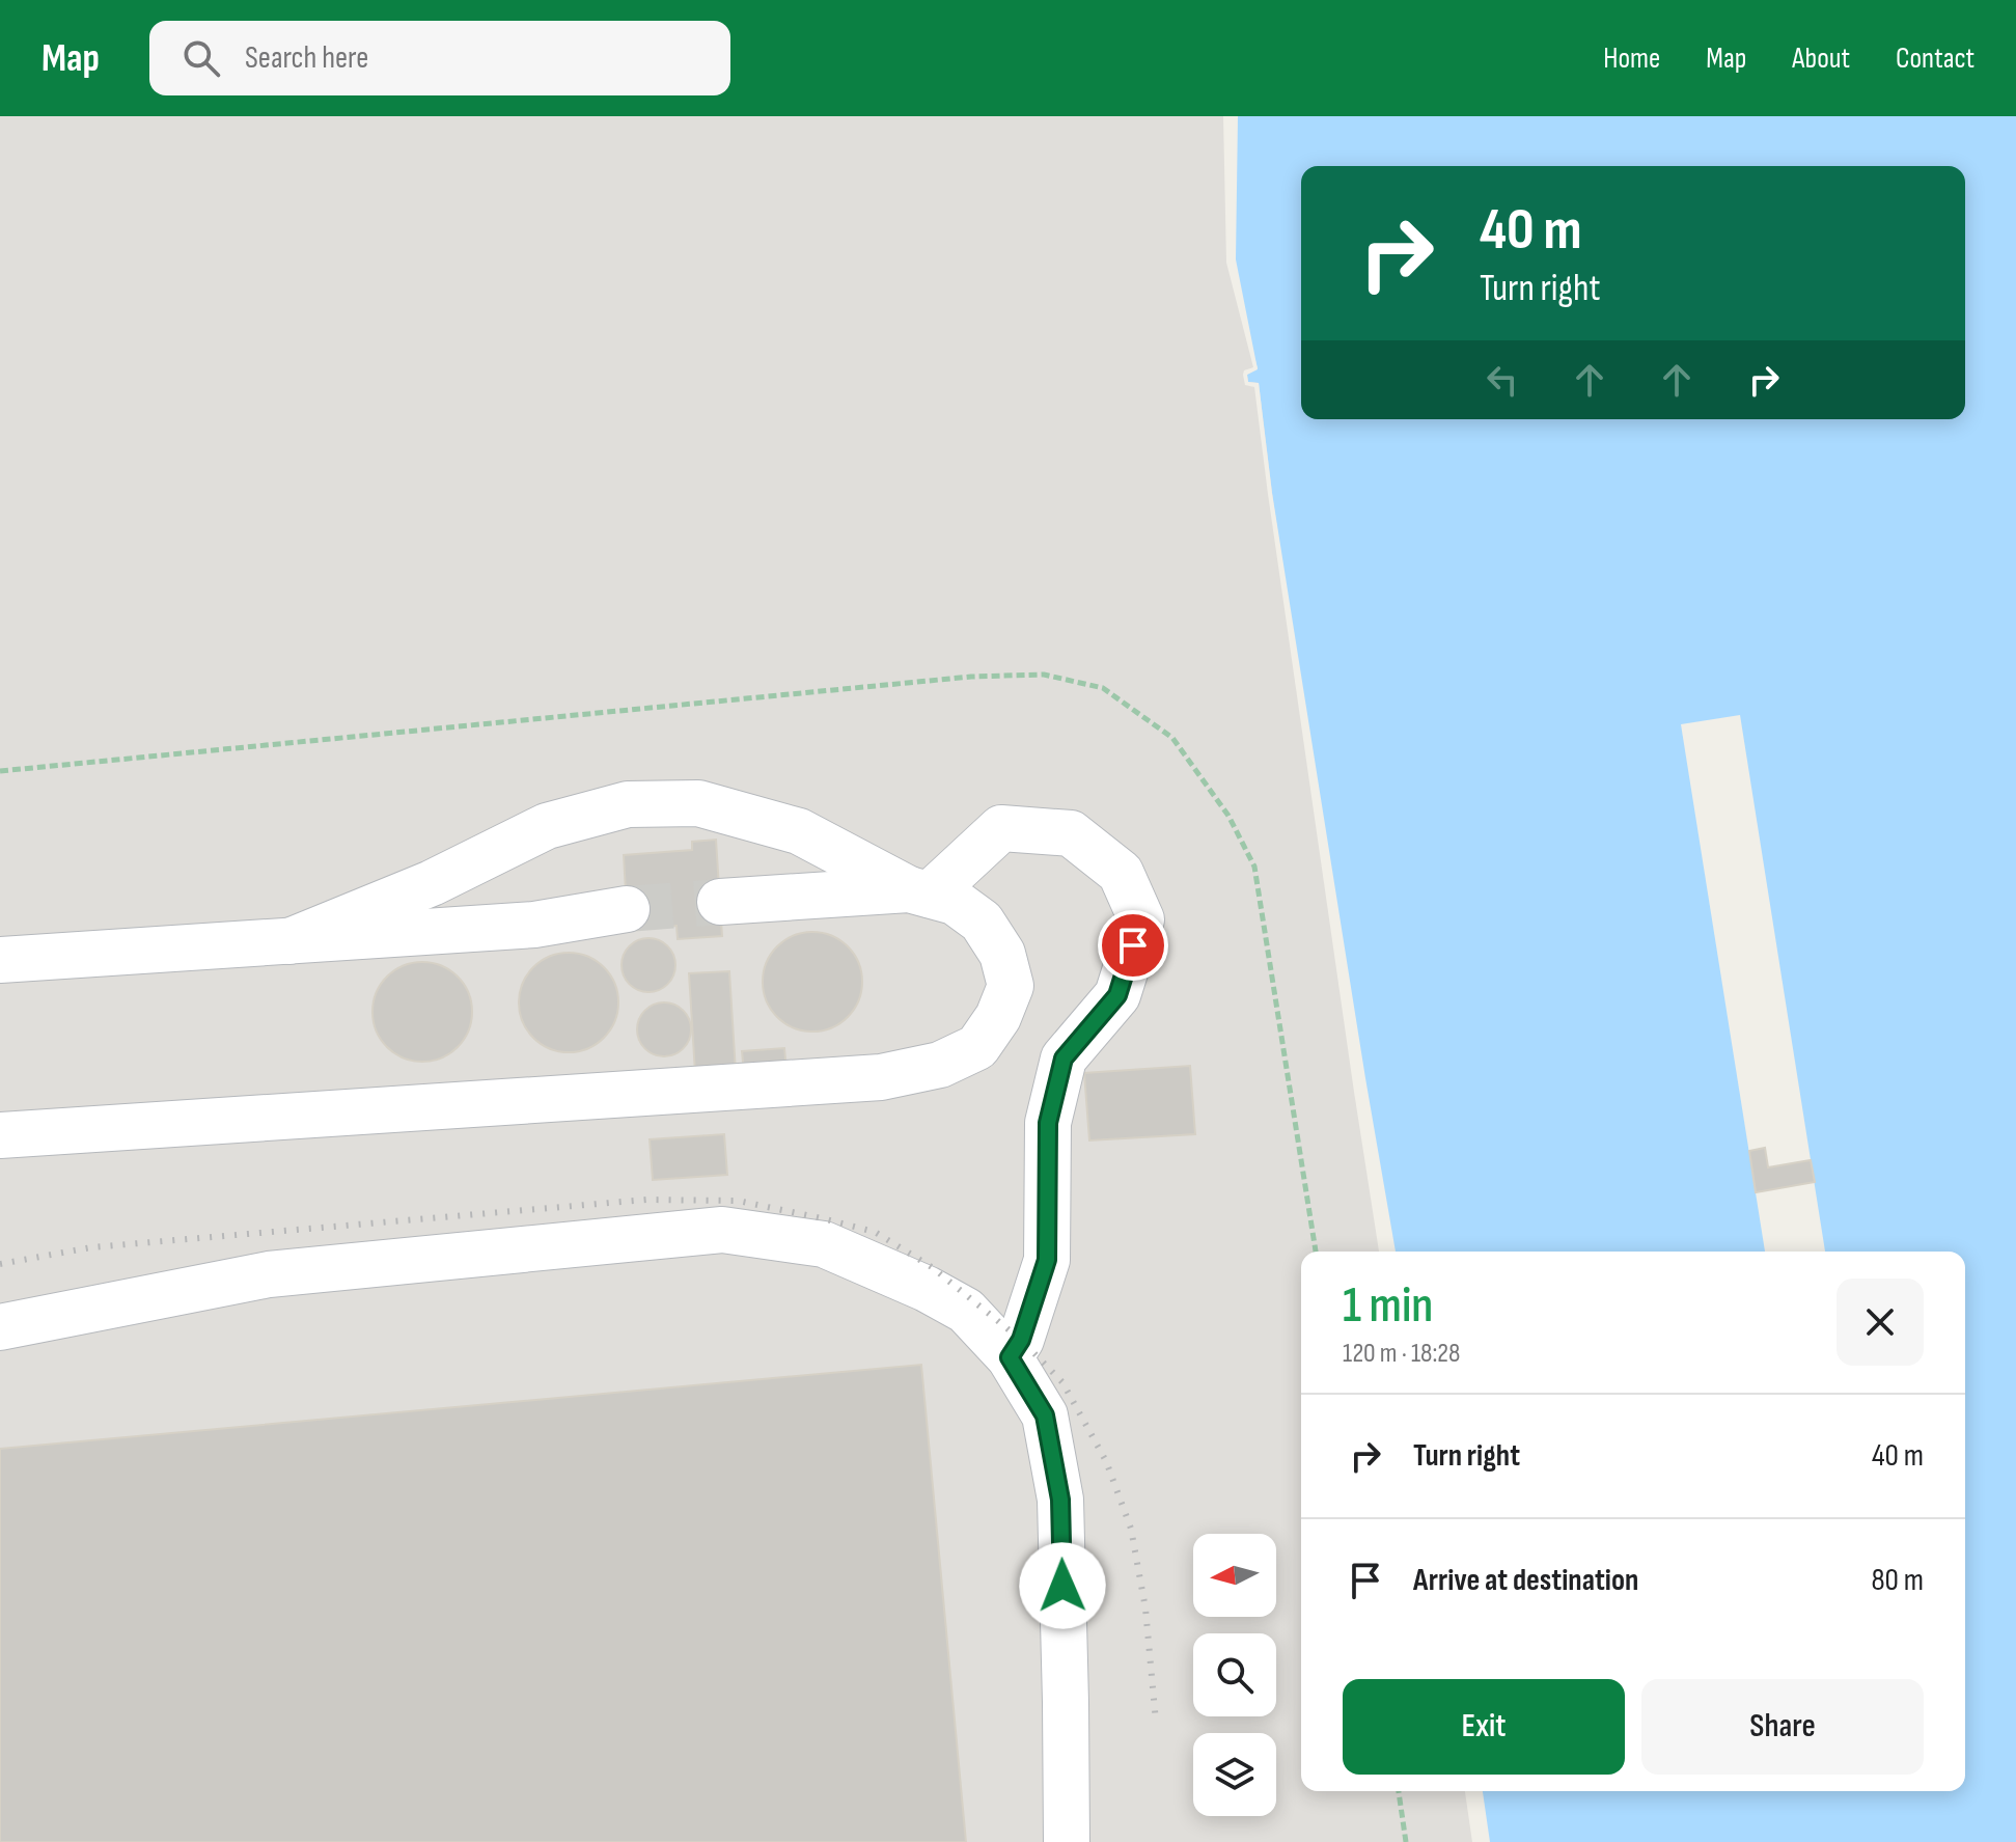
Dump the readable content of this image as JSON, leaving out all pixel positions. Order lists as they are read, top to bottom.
{
  "north": "left",
  "page": {
    "header": "Map",
    "search": "Search here",
    "nav": [
      "Home",
      "Map",
      "About",
      "Contact"
    ],
    "turn": ["40 m", "Turn right"],
    "heading": ["1 min", "120 m · 18:28"],
    "list": [
      {
        "name": "Turn right",
        "value": "40 m"
      },
      {
        "name": "Arrive at destination",
        "value": "80 m"
      }
    ],
    "buttons": ["Exit", "Share"]
  }
}
